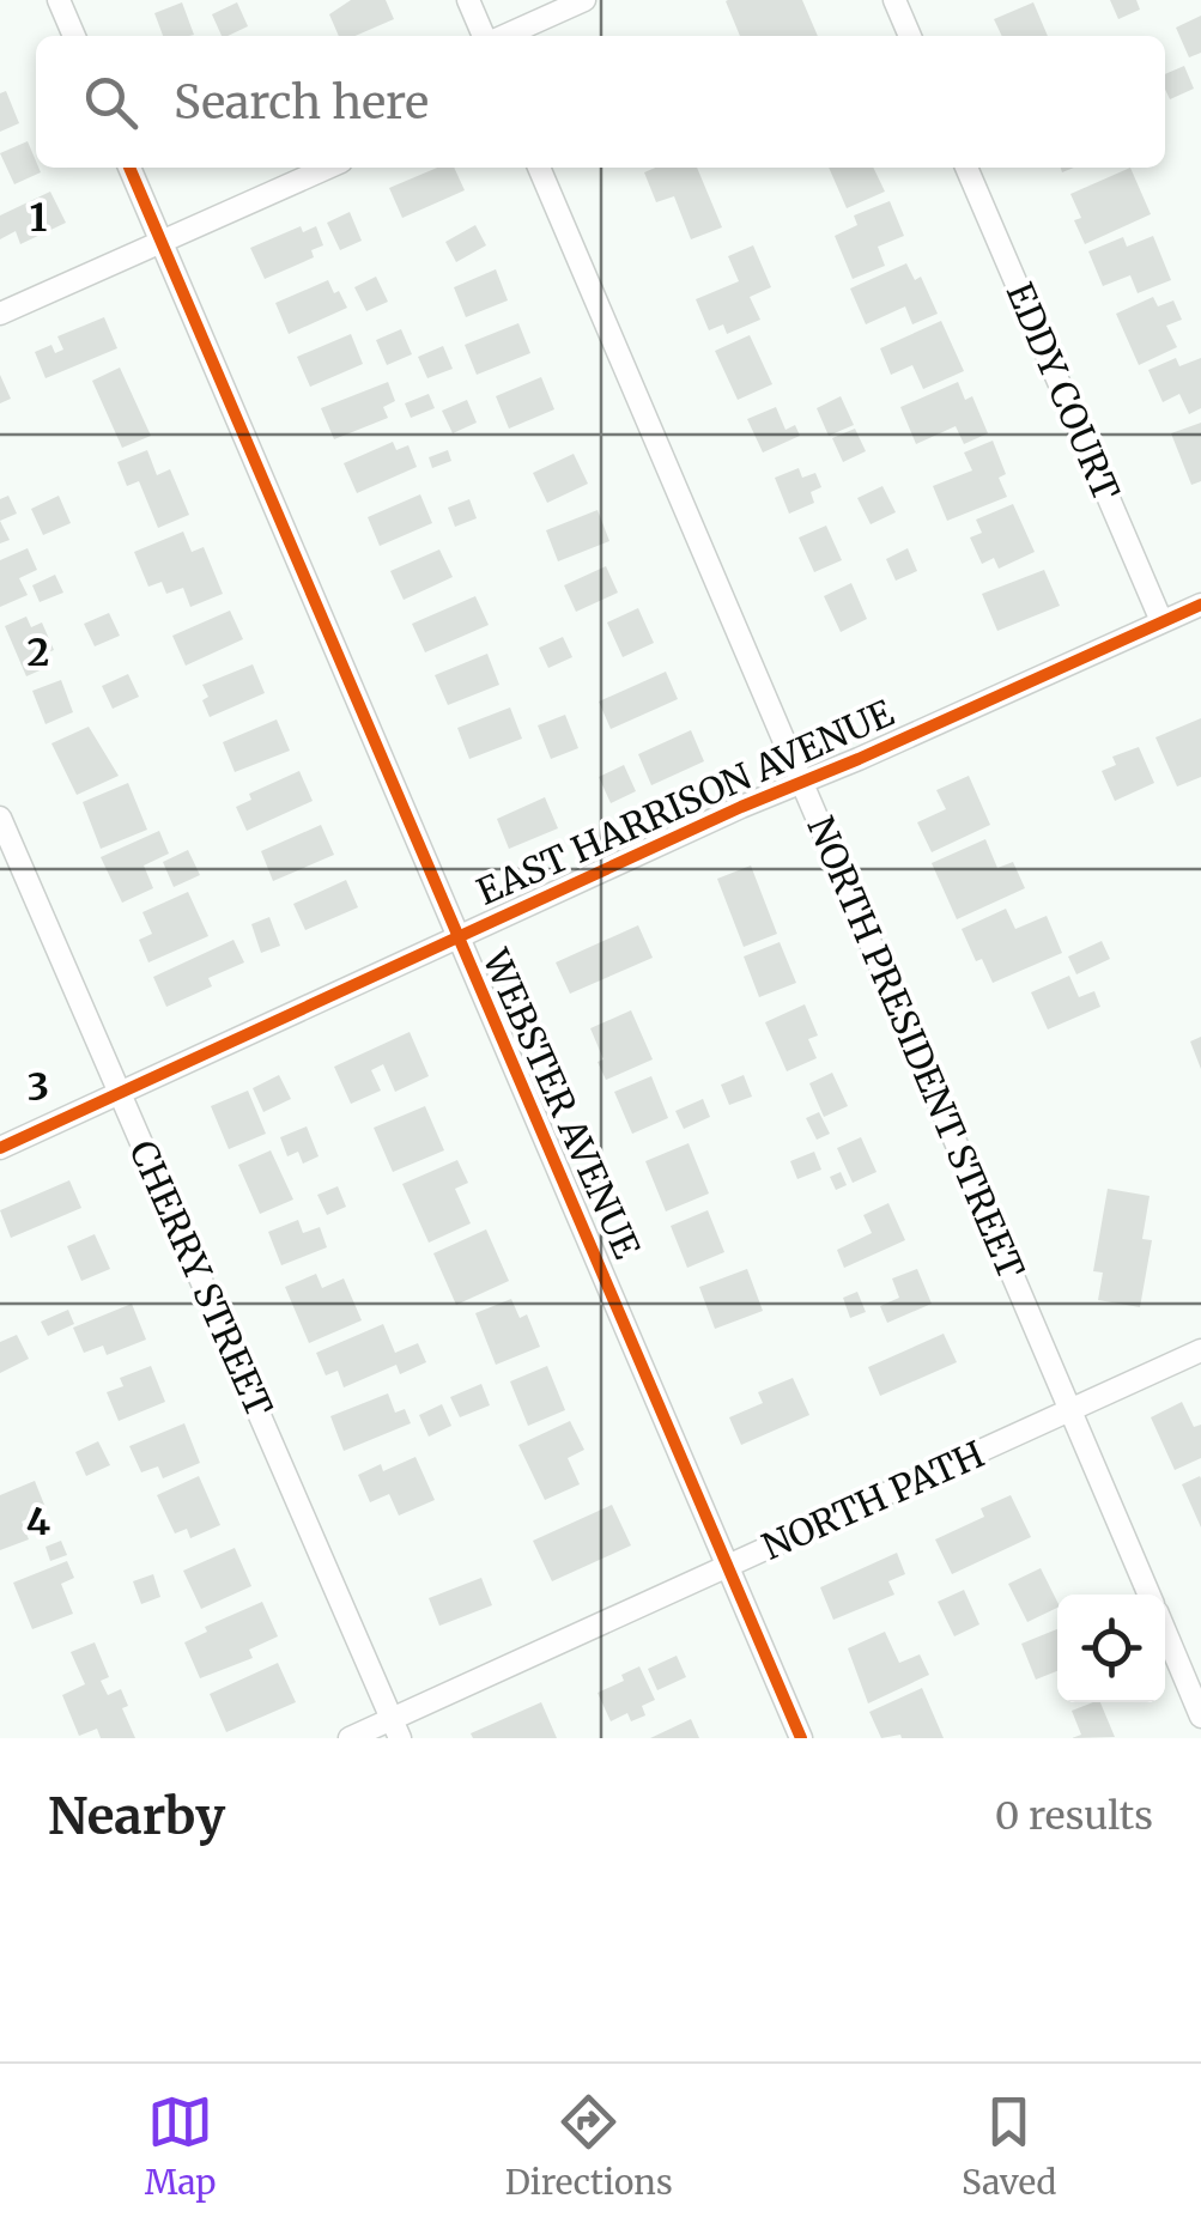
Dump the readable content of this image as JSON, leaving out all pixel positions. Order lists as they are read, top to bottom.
{
  "streets": {
    "street": [
      "EDDY COURT",
      "EAST HARRISON AVENUE",
      "NORTH PRESIDENT STREET",
      "WEBSTER AVENUE",
      "CHERRY STREET",
      "NORTH PATH"
    ]
  },
  "crossings": [
    ["EDDY COURT", "EAST HARRISON AVENUE"],
    ["EAST HARRISON AVENUE", "NORTH PRESIDENT STREET"],
    ["EAST HARRISON AVENUE", "WEBSTER AVENUE"],
    ["EAST HARRISON AVENUE", "CHERRY STREET"],
    ["NORTH PRESIDENT STREET", "NORTH PATH"],
    ["WEBSTER AVENUE", "NORTH PATH"],
    ["CHERRY STREET", "NORTH PATH"]
  ],
  "page": {
    "search": "Search here",
    "heading": ["Nearby", "0 results"],
    "nav": ["Map", "Directions", "Saved"]
  },
  "grid": {
    "rows": [
      "1",
      "2",
      "3",
      "4"
    ]
  }
}
